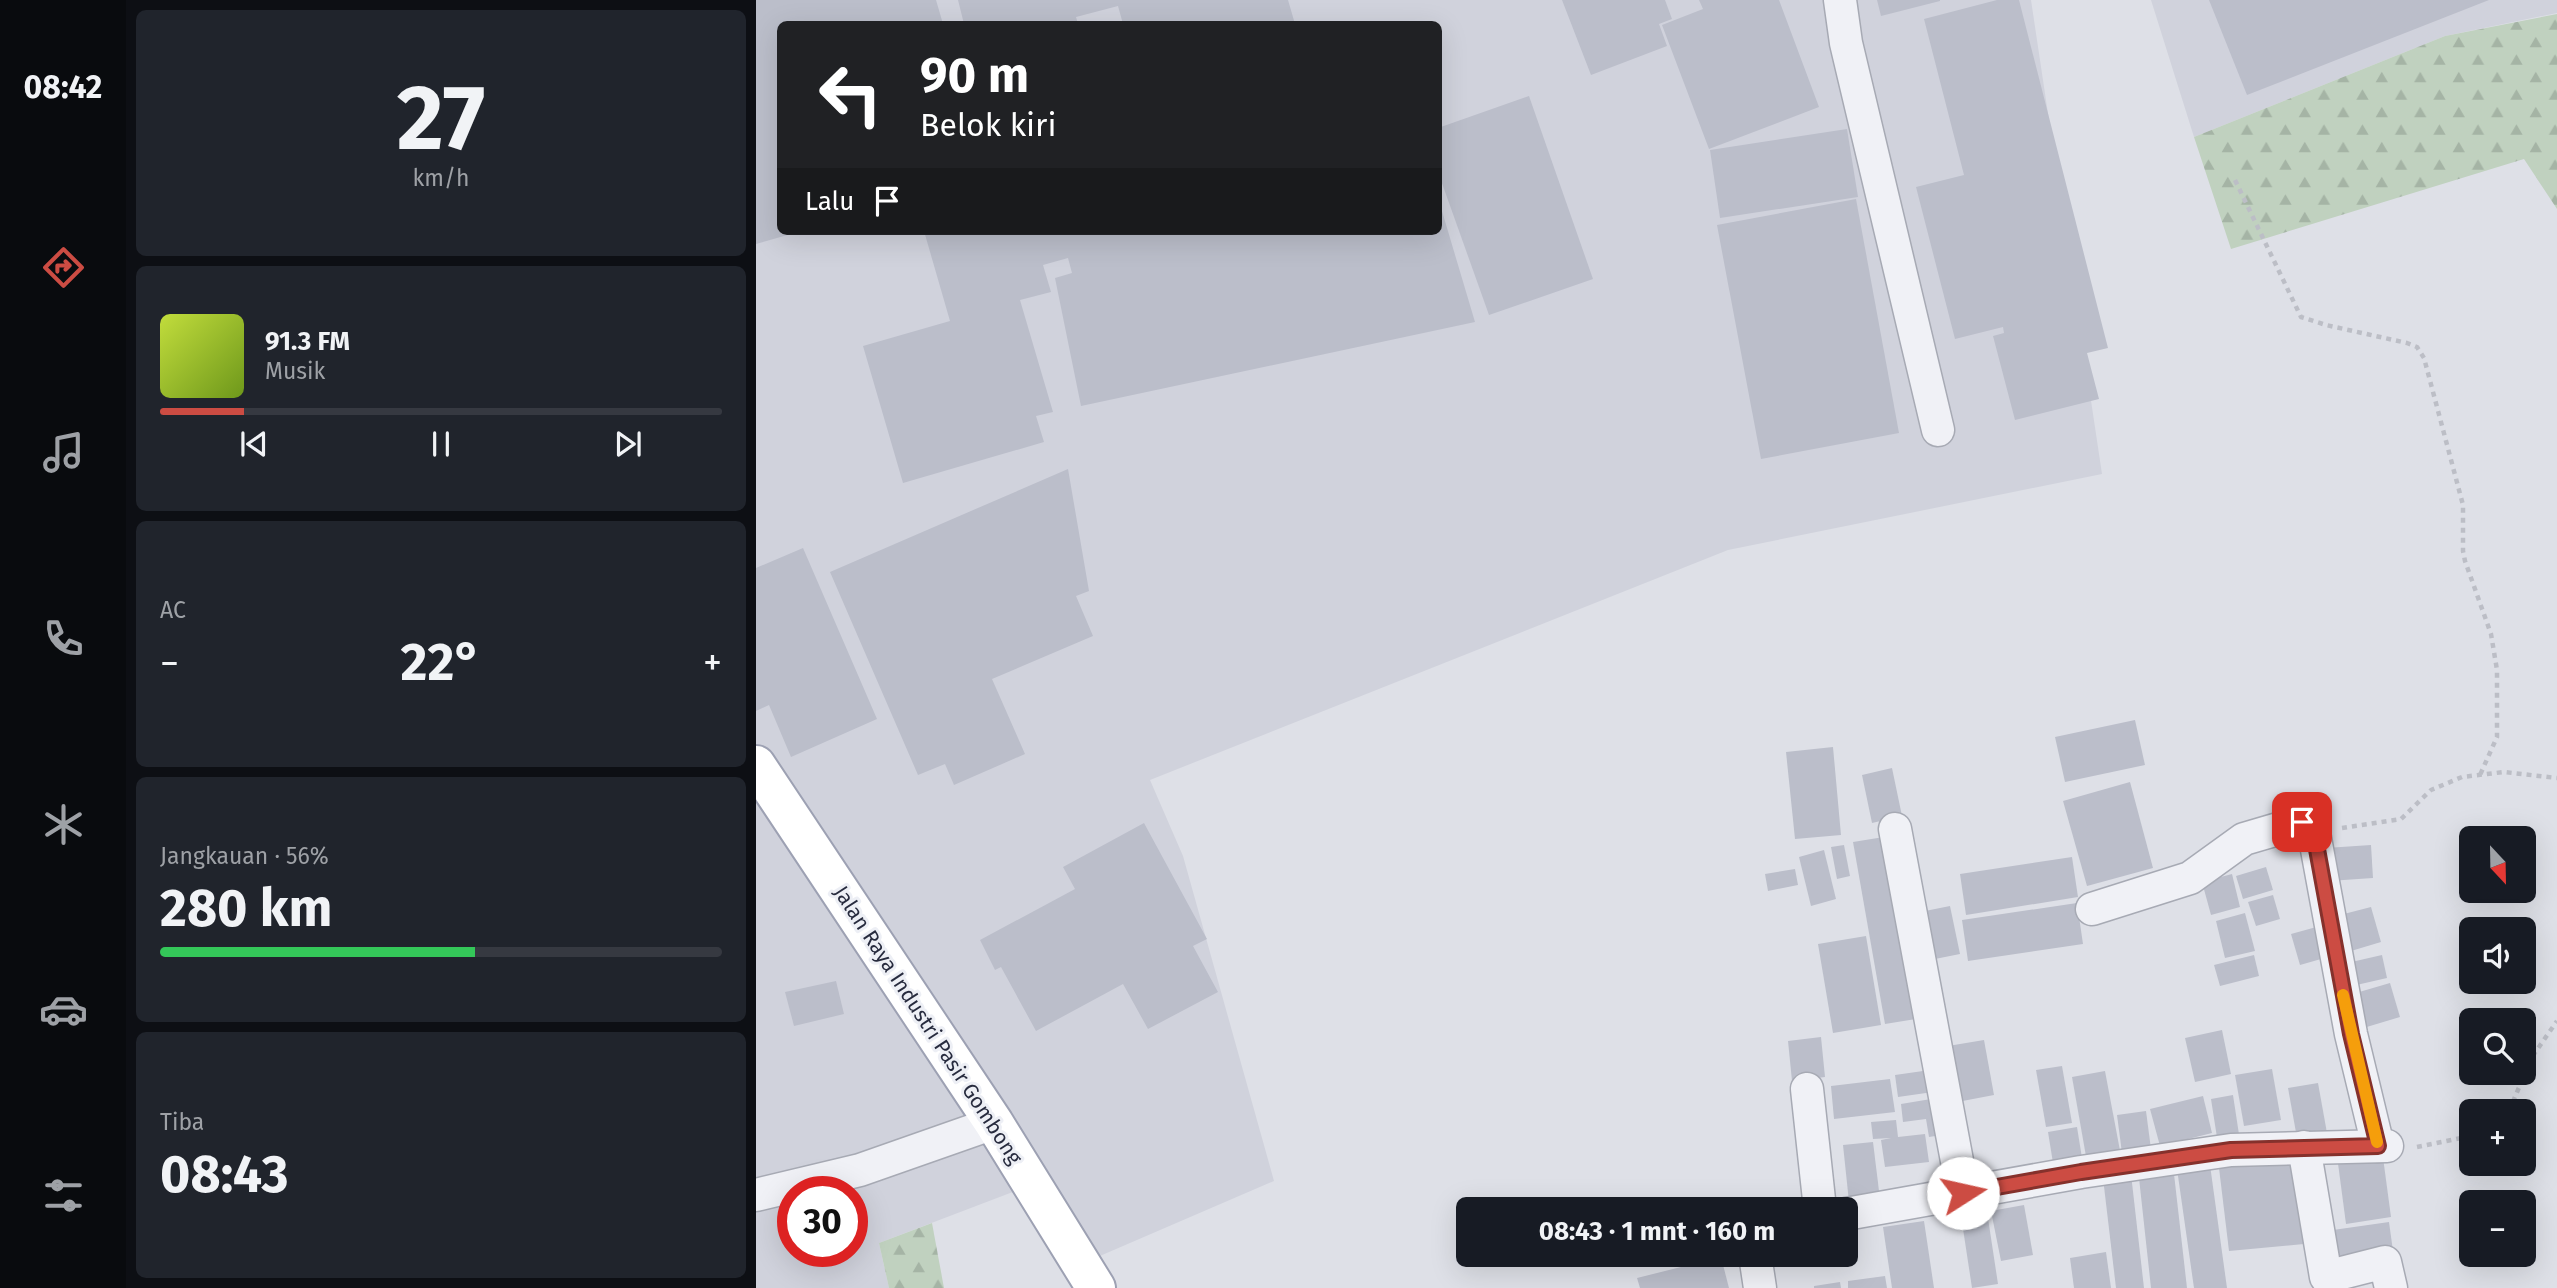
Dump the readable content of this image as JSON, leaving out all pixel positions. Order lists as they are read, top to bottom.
{
  "streets": {
    "main road": ["Jalan Raya Industri Pasir Gombong"]
  },
  "north": "bottom",
  "page": {
    "tabs": "08:42",
    "tile": [
      ["27", "km/h"],
      "AC",
      ["Jangkauan · 56%", "280 km"],
      ["Tiba", "08:43"]
    ],
    "turn": ["90 m", "Belok kiri"],
    "then": "Lalu",
    "song": ["91.3 FM", "Musik"],
    "heat": ["−", "22°", "+"],
    "map_buttons": ["+", "−"],
    "limit": "30",
    "trip": "08:43 · 1 mnt · 160 m"
  }
}
